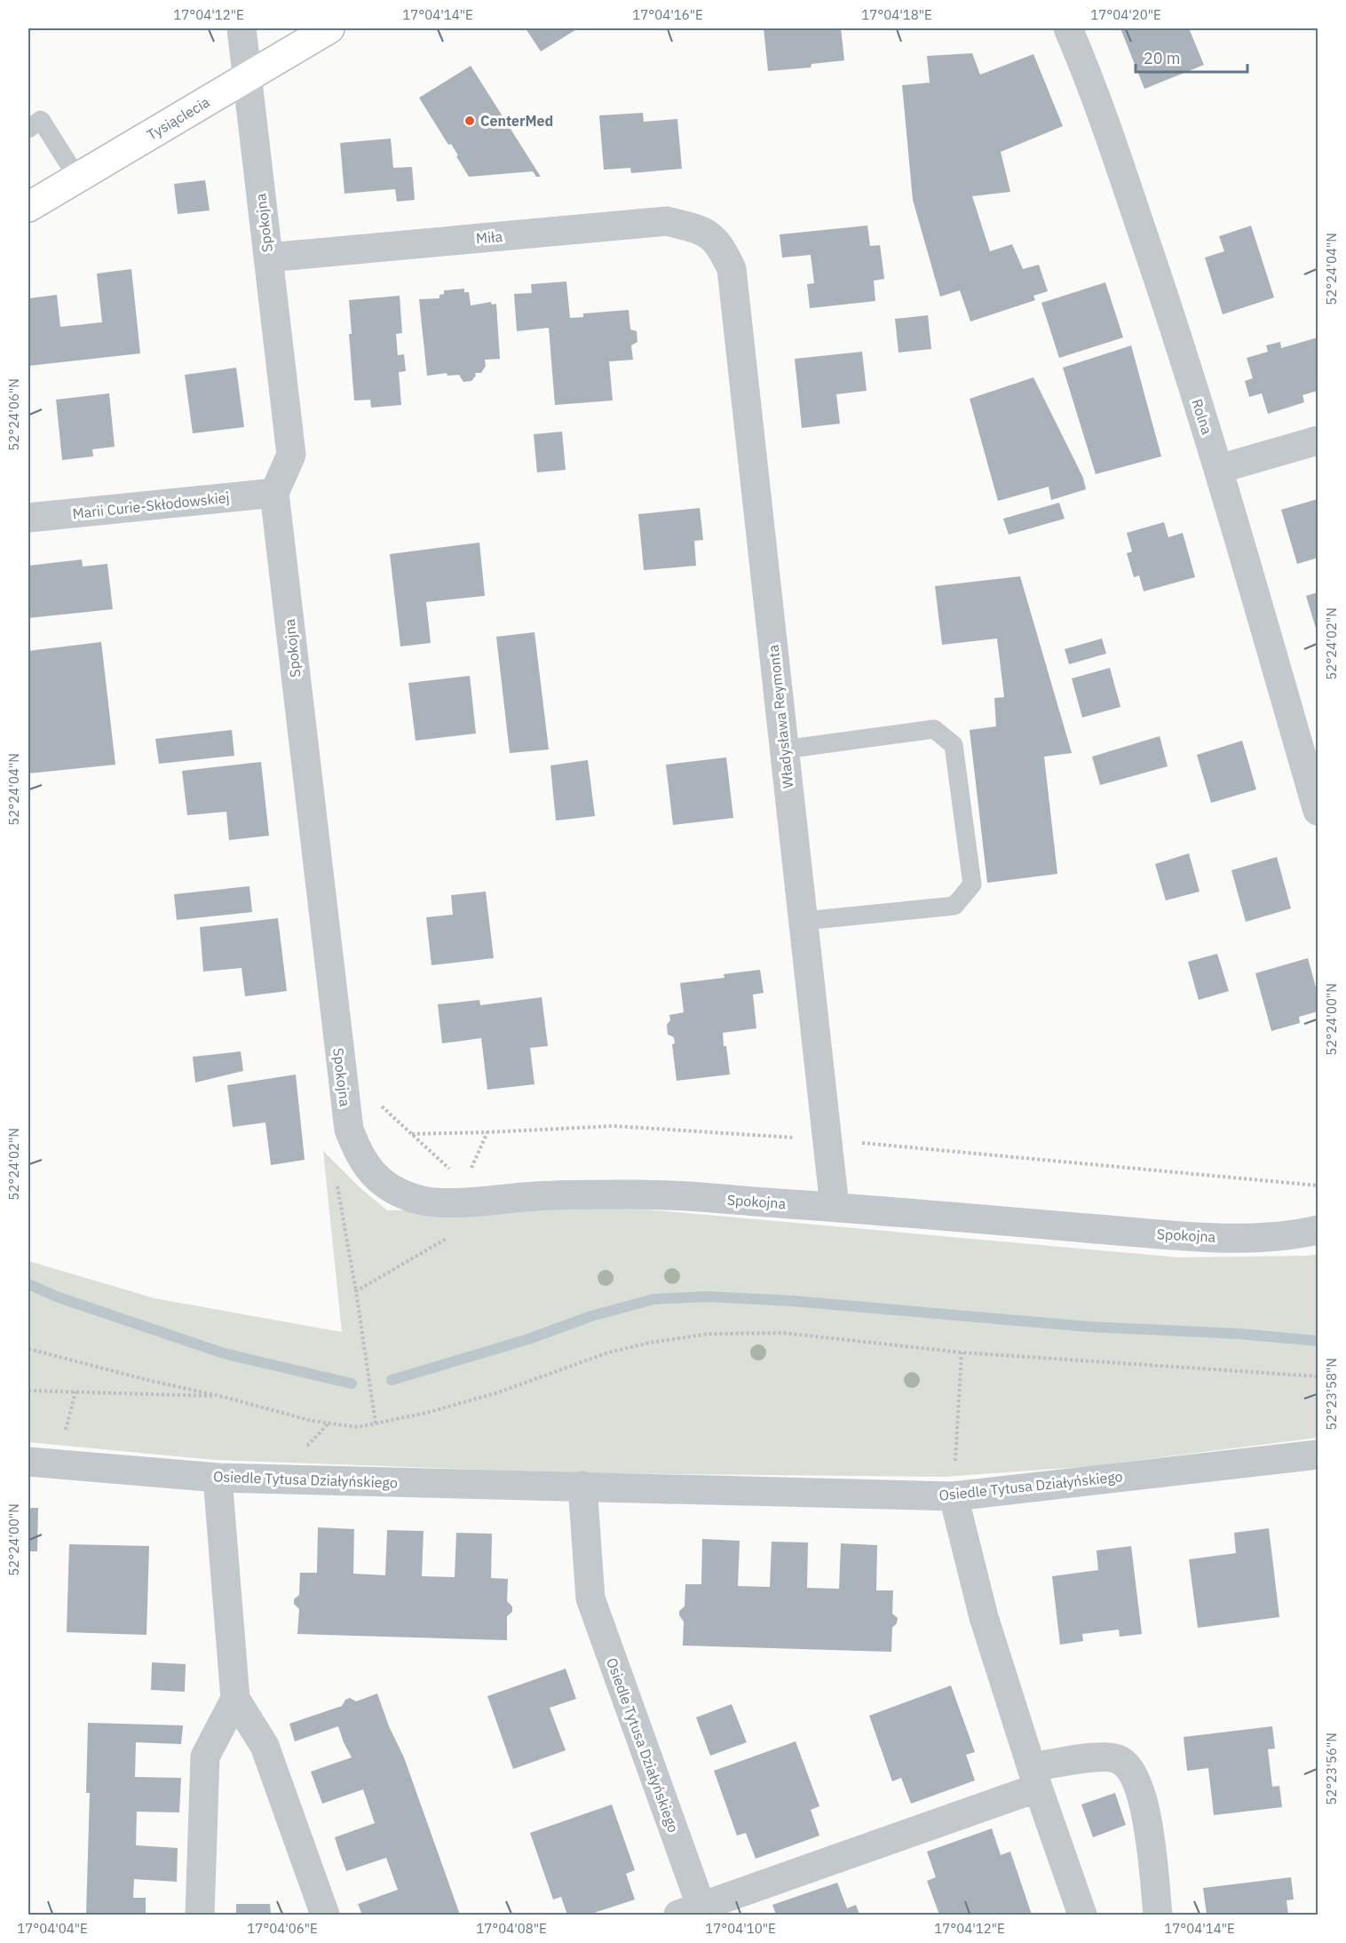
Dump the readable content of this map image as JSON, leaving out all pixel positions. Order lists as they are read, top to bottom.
{
  "streets": {
    "street": [
      "Tysiąclecia",
      "Spokojna",
      "Miła",
      "Rolna",
      "Marii Curie-Skłodowskiej",
      "Władysława Reymonta",
      "Osiedle Tytusa Działyńskiego"
    ]
  },
  "crossings": [
    ["Tysiąclecia", "Spokojna"],
    ["Spokojna", "Miła"],
    ["Spokojna", "Marii Curie-Skłodowskiej"],
    ["Spokojna", "Władysława Reymonta"],
    ["Miła", "Władysława Reymonta"]
  ],
  "places": ["CenterMed"],
  "scale_bar": "20 m",
  "coordinates": [
    "17°04'12\"E",
    "17°04'14\"E",
    "17°04'16\"E",
    "17°04'18\"E",
    "17°04'20\"E",
    "52°24'04\"N",
    "52°24'06\"N",
    "52°24'02\"N",
    "52°24'00\"N",
    "52°23'58\"N",
    "52°23'56\"N",
    "17°04'04\"E",
    "17°04'06\"E",
    "17°04'08\"E",
    "17°04'10\"E"
  ]
}
